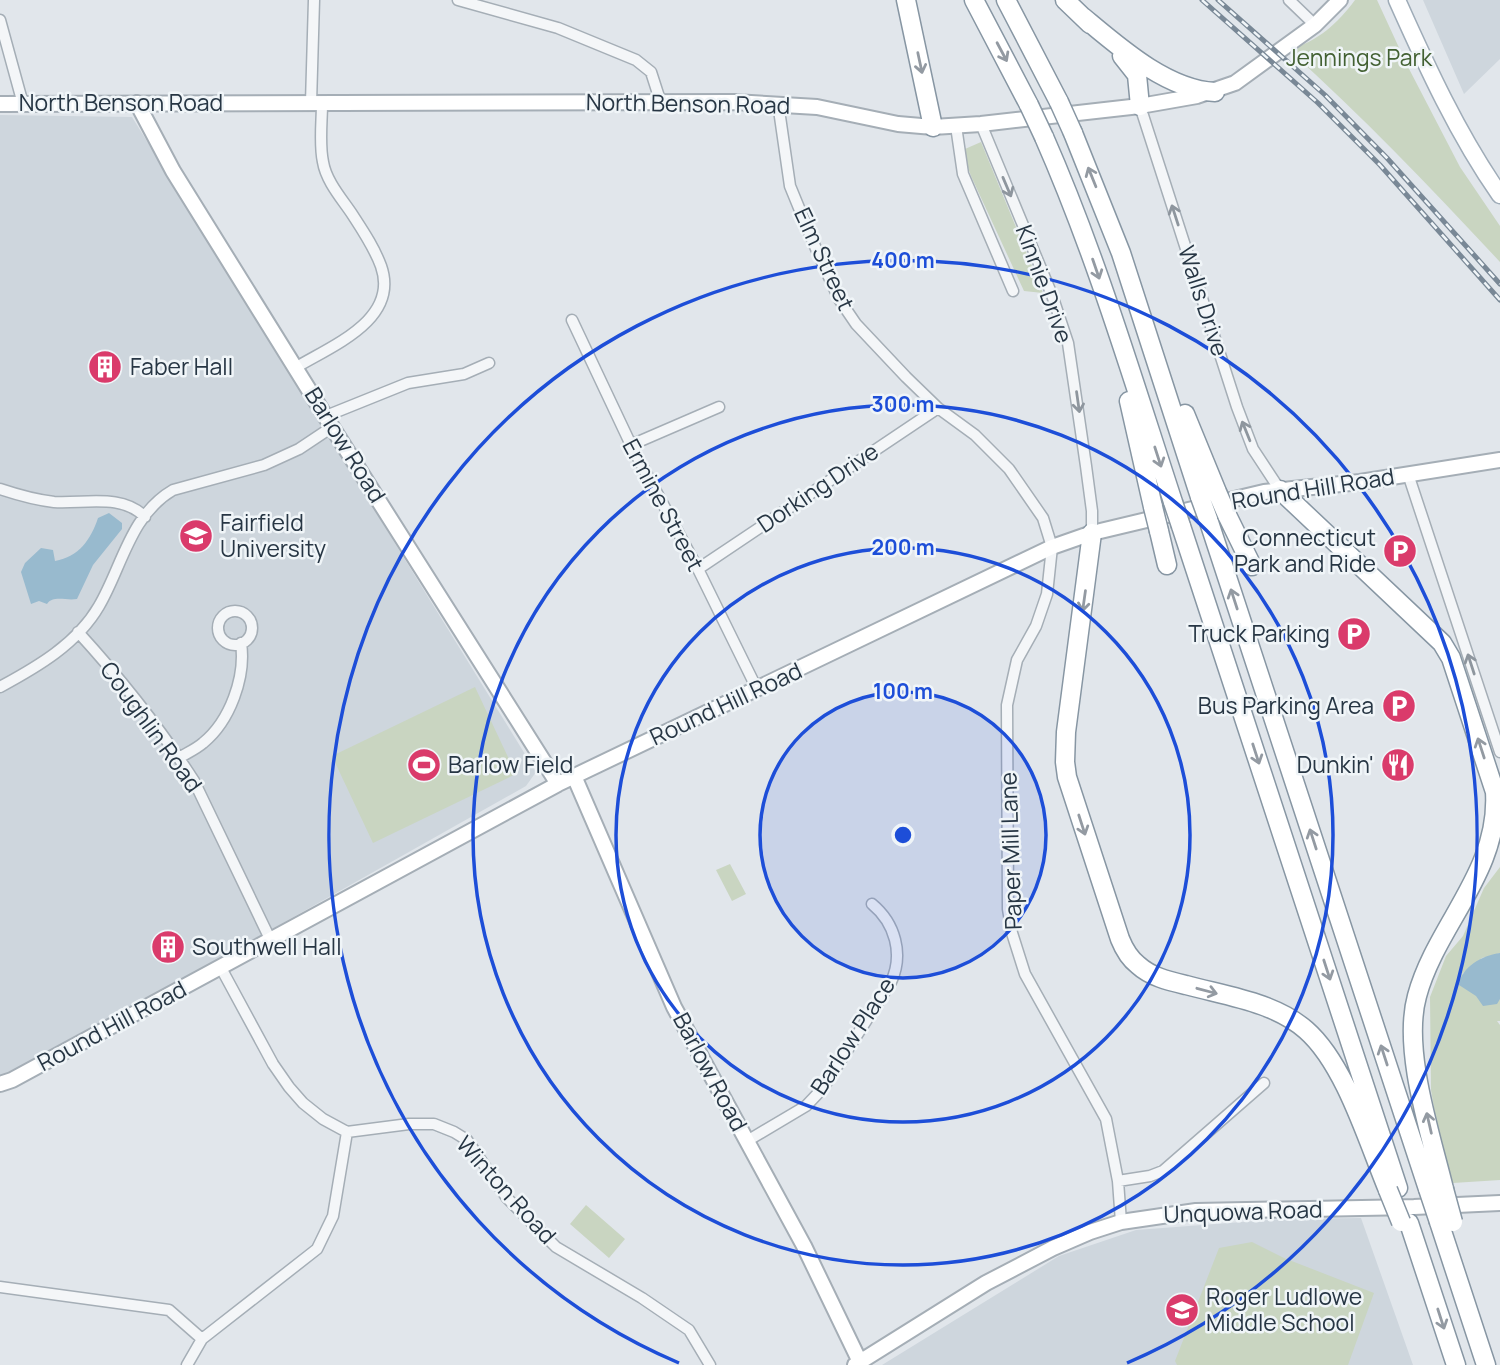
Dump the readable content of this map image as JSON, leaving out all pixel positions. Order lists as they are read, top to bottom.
{
  "streets": {
    "main road": [
      "North Benson Road",
      "Barlow Road",
      "Round Hill Road",
      "Unquowa Road"
    ],
    "street": [
      "Elm Street",
      "Kinnie Drive",
      "Walls Drive",
      "Dorking Drive",
      "Ermine Street",
      "Coughlin Road",
      "Paper Mill Lane",
      "Barlow Place",
      "Winton Road"
    ]
  },
  "crossings": [
    ["North Benson Road", "Elm Street"],
    ["North Benson Road", "Kinnie Drive"],
    ["North Benson Road", "Walls Drive"],
    ["North Benson Road", "Barlow Road"],
    ["Elm Street", "Dorking Drive"],
    ["Elm Street", "Round Hill Road"],
    ["Elm Street", "Paper Mill Lane"],
    ["Kinnie Drive", "Round Hill Road"],
    ["Walls Drive", "Round Hill Road"],
    ["Barlow Road", "Round Hill Road"],
    ["Barlow Road", "Barlow Place"],
    ["Barlow Road", "Unquowa Road"],
    ["Dorking Drive", "Ermine Street"],
    ["Round Hill Road", "Ermine Street"],
    ["Round Hill Road", "Coughlin Road"],
    ["Round Hill Road", "Paper Mill Lane"],
    ["Paper Mill Lane", "Unquowa Road"]
  ],
  "one_way": ["Walls Drive"],
  "parks": ["Jennings Park"],
  "places": {
    "building": ["Faber Hall", "Southwell Hall"],
    "school or university": ["Fairfield University", "Roger Ludlowe Middle School"],
    "parking": ["Connecticut Park and Ride", "Truck Parking", "Bus Parking Area"],
    "sports": ["Barlow Field"],
    "restaurant": ["Dunkin'"]
  },
  "rings": [
    "400 m",
    "300 m",
    "200 m",
    "100 m"
  ]
}
